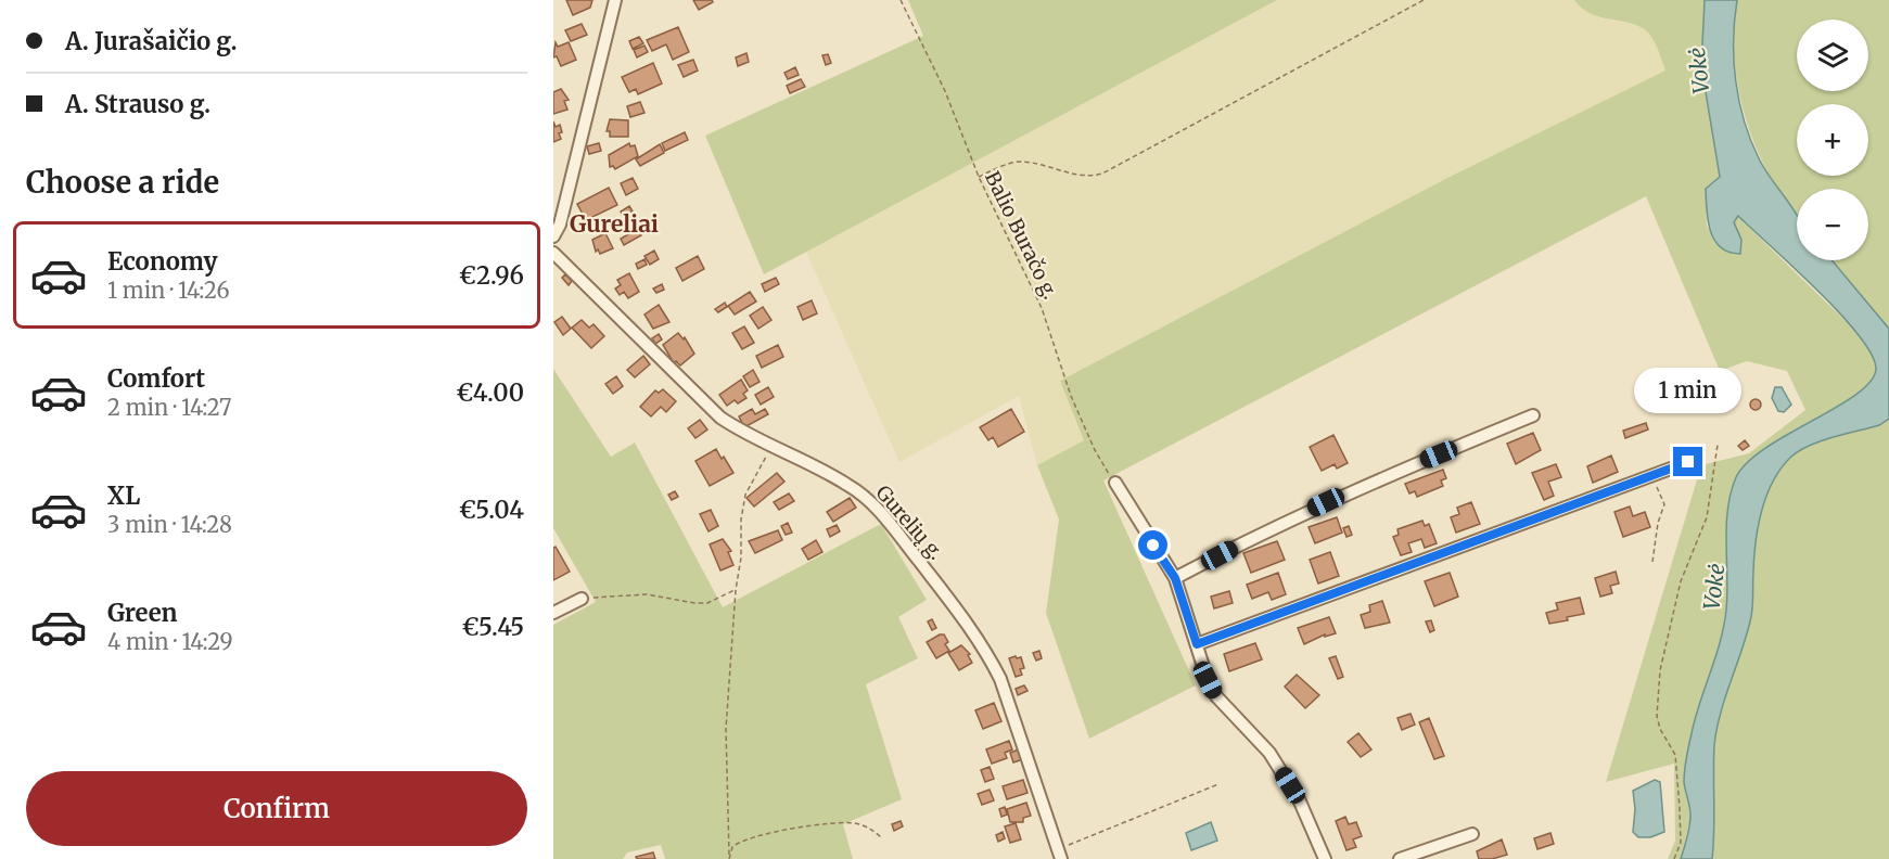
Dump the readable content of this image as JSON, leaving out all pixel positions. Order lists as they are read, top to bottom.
{
  "streets": {
    "street": ["Gurelių g."],
    "path": ["Balio Buračo g."]
  },
  "districts": ["Gureliai"],
  "water": ["Vokė"],
  "page": {
    "banner": ["A. Jurašaičio g.", "A. Strauso g."],
    "map_buttons": ["+", "−"],
    "heading": "Choose a ride",
    "list": [
      {
        "name": "Economy",
        "note": "1 min · 14:26",
        "value": "€2.96"
      },
      {
        "name": "Comfort",
        "note": "2 min · 14:27",
        "value": "€4.00"
      },
      {
        "name": "XL",
        "note": "3 min · 14:28",
        "value": "€5.04"
      },
      {
        "name": "Green",
        "note": "4 min · 14:29",
        "value": "€5.45"
      }
    ],
    "bubble": "1 min",
    "buttons": "Confirm"
  }
}
